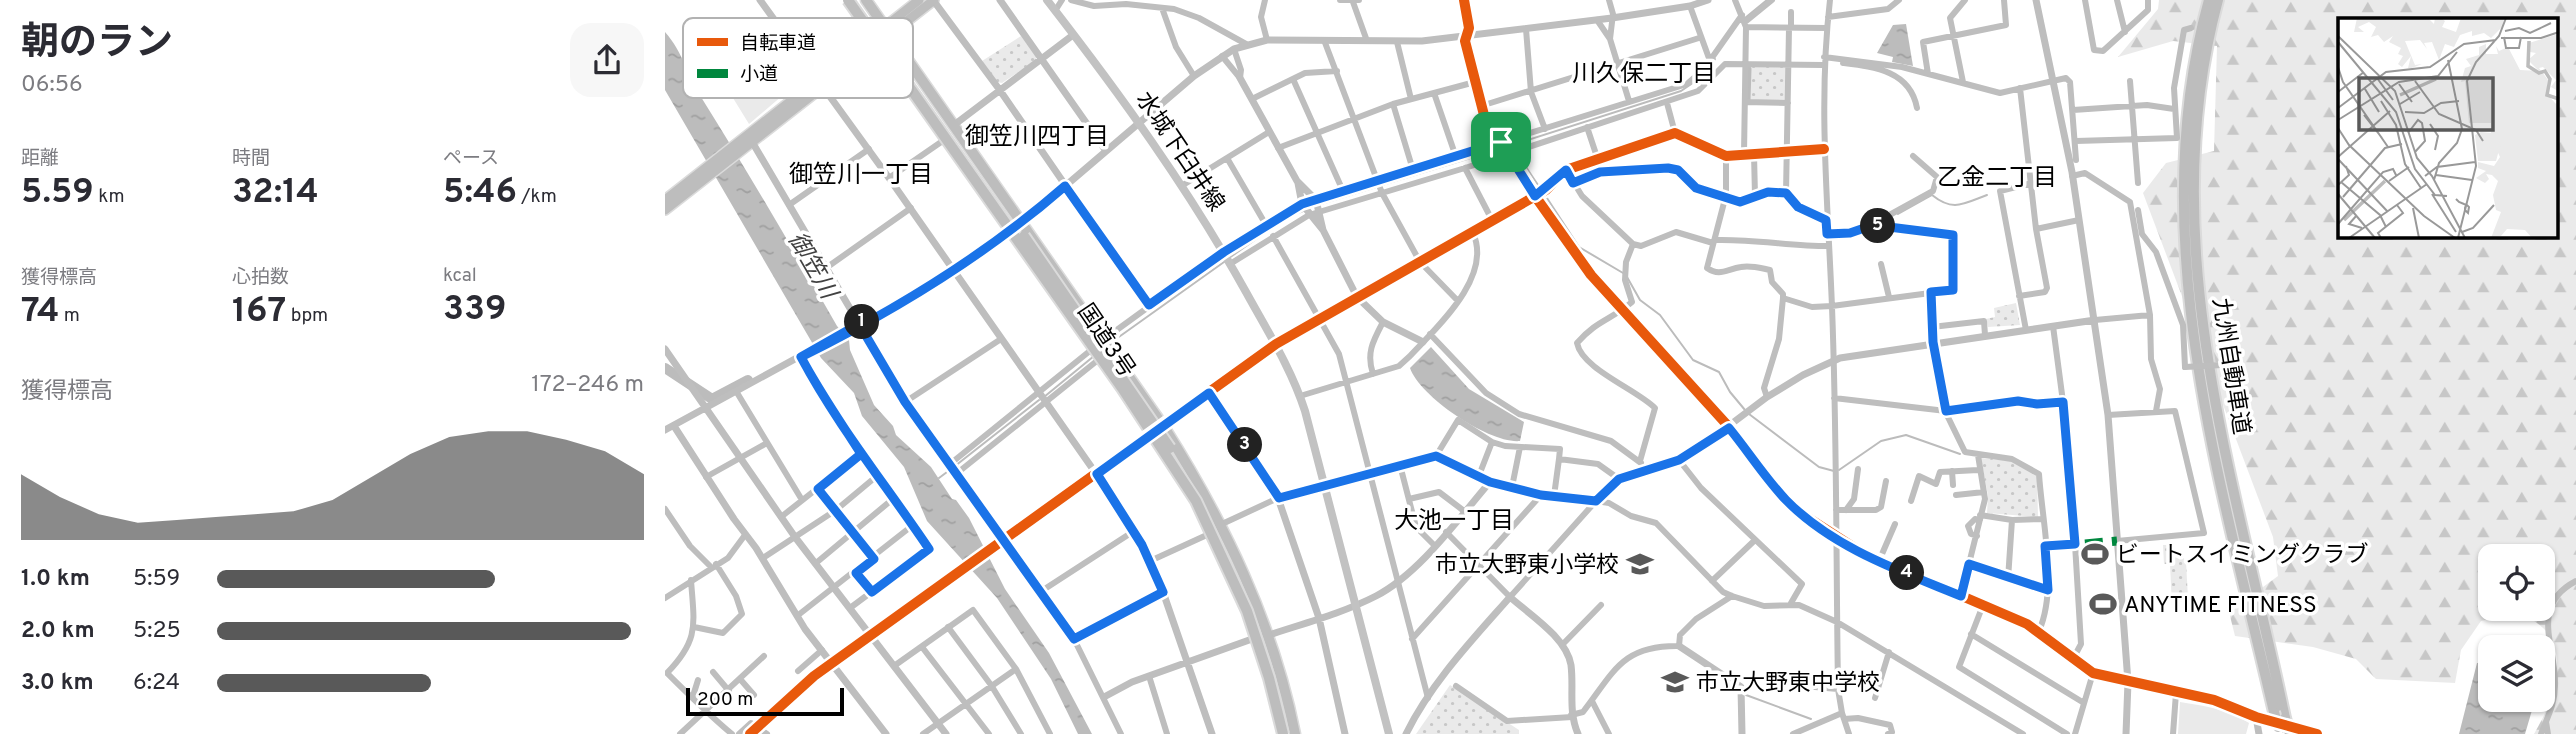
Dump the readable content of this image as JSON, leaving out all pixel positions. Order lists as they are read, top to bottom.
{
  "streets": {
    "highway": ["国道3号", "九州自動車道"],
    "main road": ["水城下臼井線"]
  },
  "districts": [
    "川久保二丁目",
    "御笠川四丁目",
    "御笠川一丁目",
    "乙金二丁目",
    "大池一丁目"
  ],
  "water": ["御笠川"],
  "places": {
    "sports": ["ビートスイミングクラブ", "ANYTIME FITNESS"],
    "school or university": ["市立大野東小学校", "市立大野東中学校"]
  },
  "legend": ["自転車道", "小道"],
  "scale_bar": "200 m",
  "page": {
    "heading": ["朝のラン", "06:56"],
    "stats": [
      ["距離", "5.59 km"],
      ["時間", "32:14"],
      ["ペース", "5:46 /km"],
      ["獲得標高", "74 m"],
      ["心拍数", "167 bpm"],
      ["kcal", "339"]
    ],
    "pins": [
      "5",
      "1",
      "3",
      "4"
    ],
    "chart": ["獲得標高", "172–246 m"],
    "list": [
      {
        "name": "1.0 km",
        "note": "5:59"
      },
      {
        "name": "2.0 km",
        "note": "5:25"
      },
      {
        "name": "3.0 km",
        "note": "6:24"
      }
    ],
    "scale": "200 m"
  }
}
